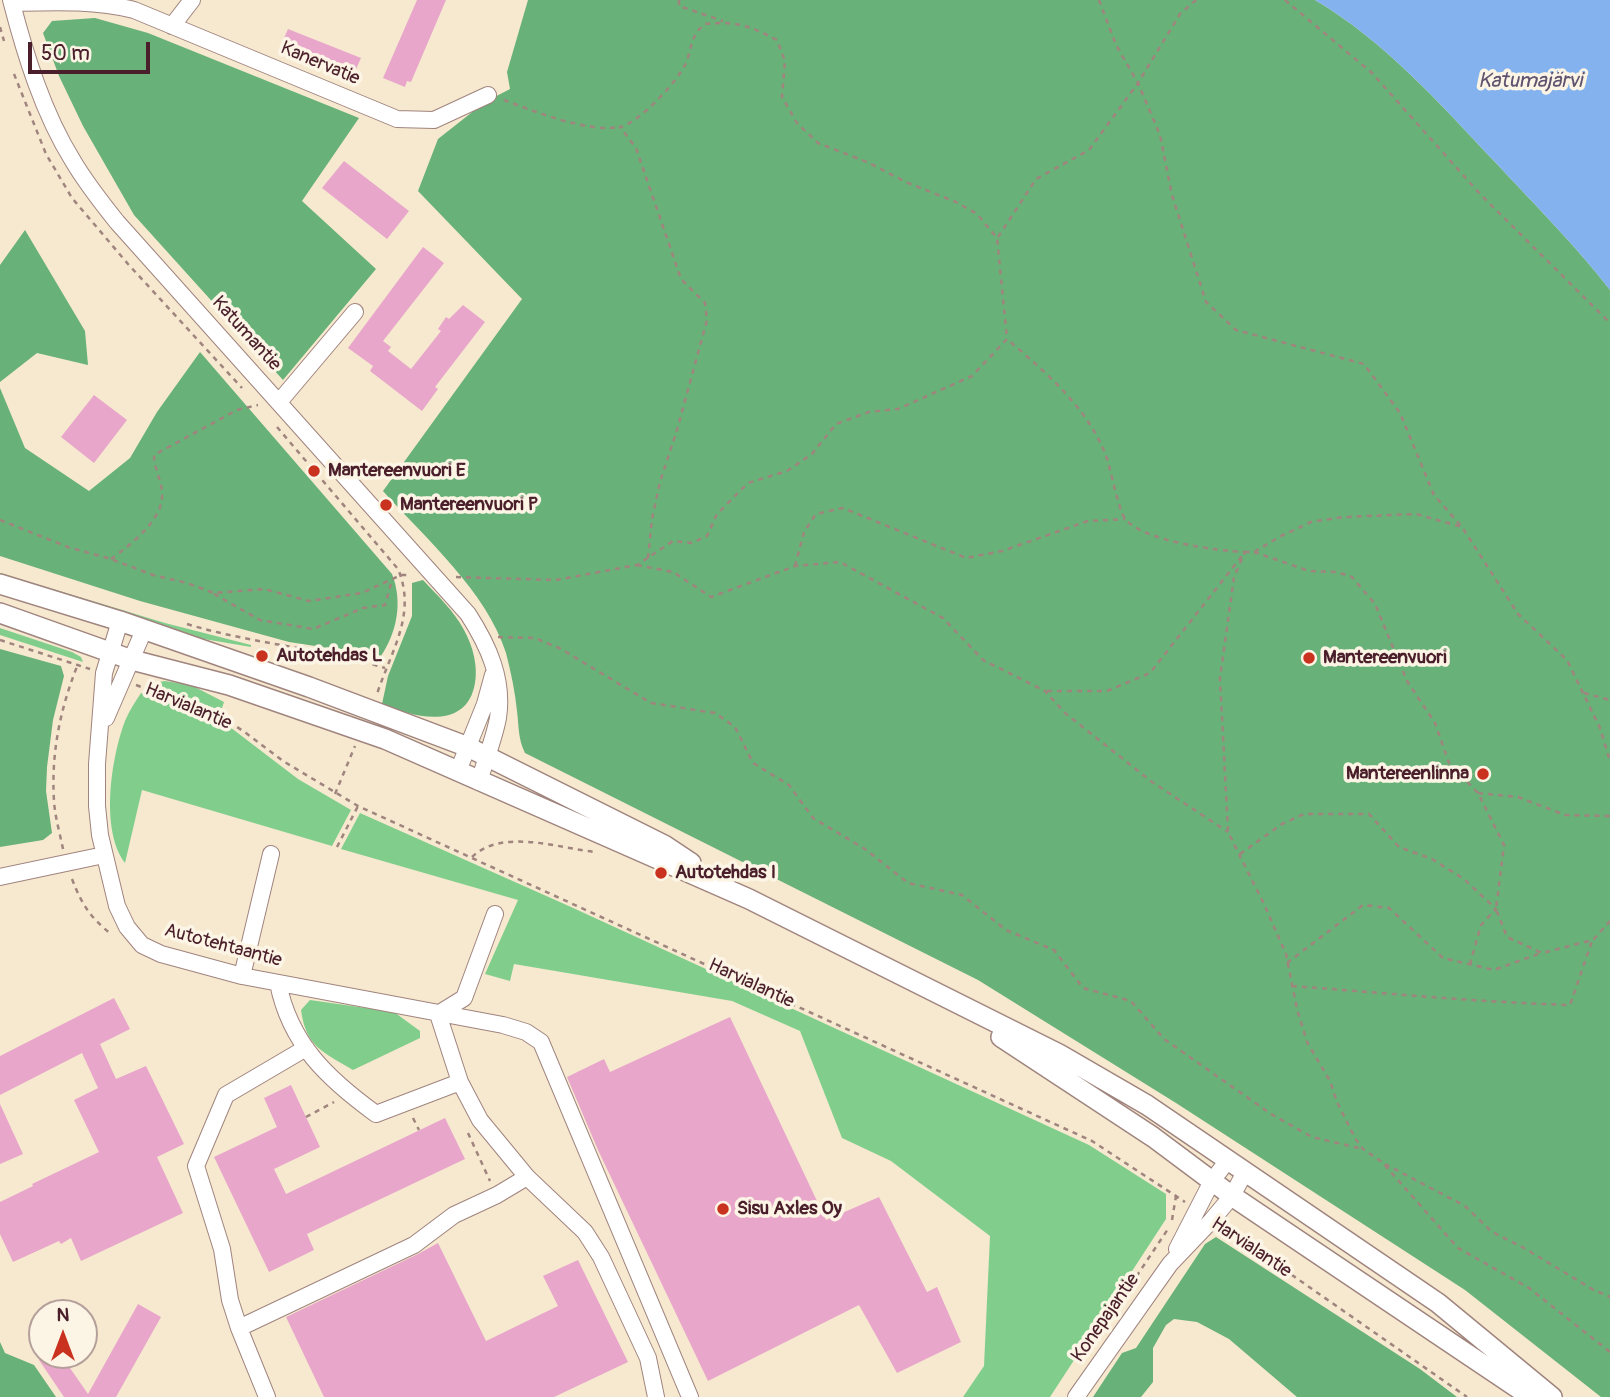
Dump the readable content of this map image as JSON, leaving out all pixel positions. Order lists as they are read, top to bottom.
{
  "streets": {
    "main road": ["Harvialantie"],
    "street": [
      "Kanervatie",
      "Katumantie",
      "Autotehtaantie",
      "Konepajantie"
    ]
  },
  "crossings": [
    ["Kanervatie", "Katumantie"],
    ["Katumantie", "Harvialantie"],
    ["Harvialantie", "Autotehtaantie"],
    ["Harvialantie", "Konepajantie"]
  ],
  "water": ["Katumajärvi"],
  "places": [
    "Mantereenvuori E",
    "Mantereenvuori P",
    "Autotehdas L",
    "Mantereenvuori",
    "Mantereenlinna",
    "Autotehdas I",
    "Sisu Axles Oy"
  ],
  "scale_bar": "50 m",
  "north": "top"
}
